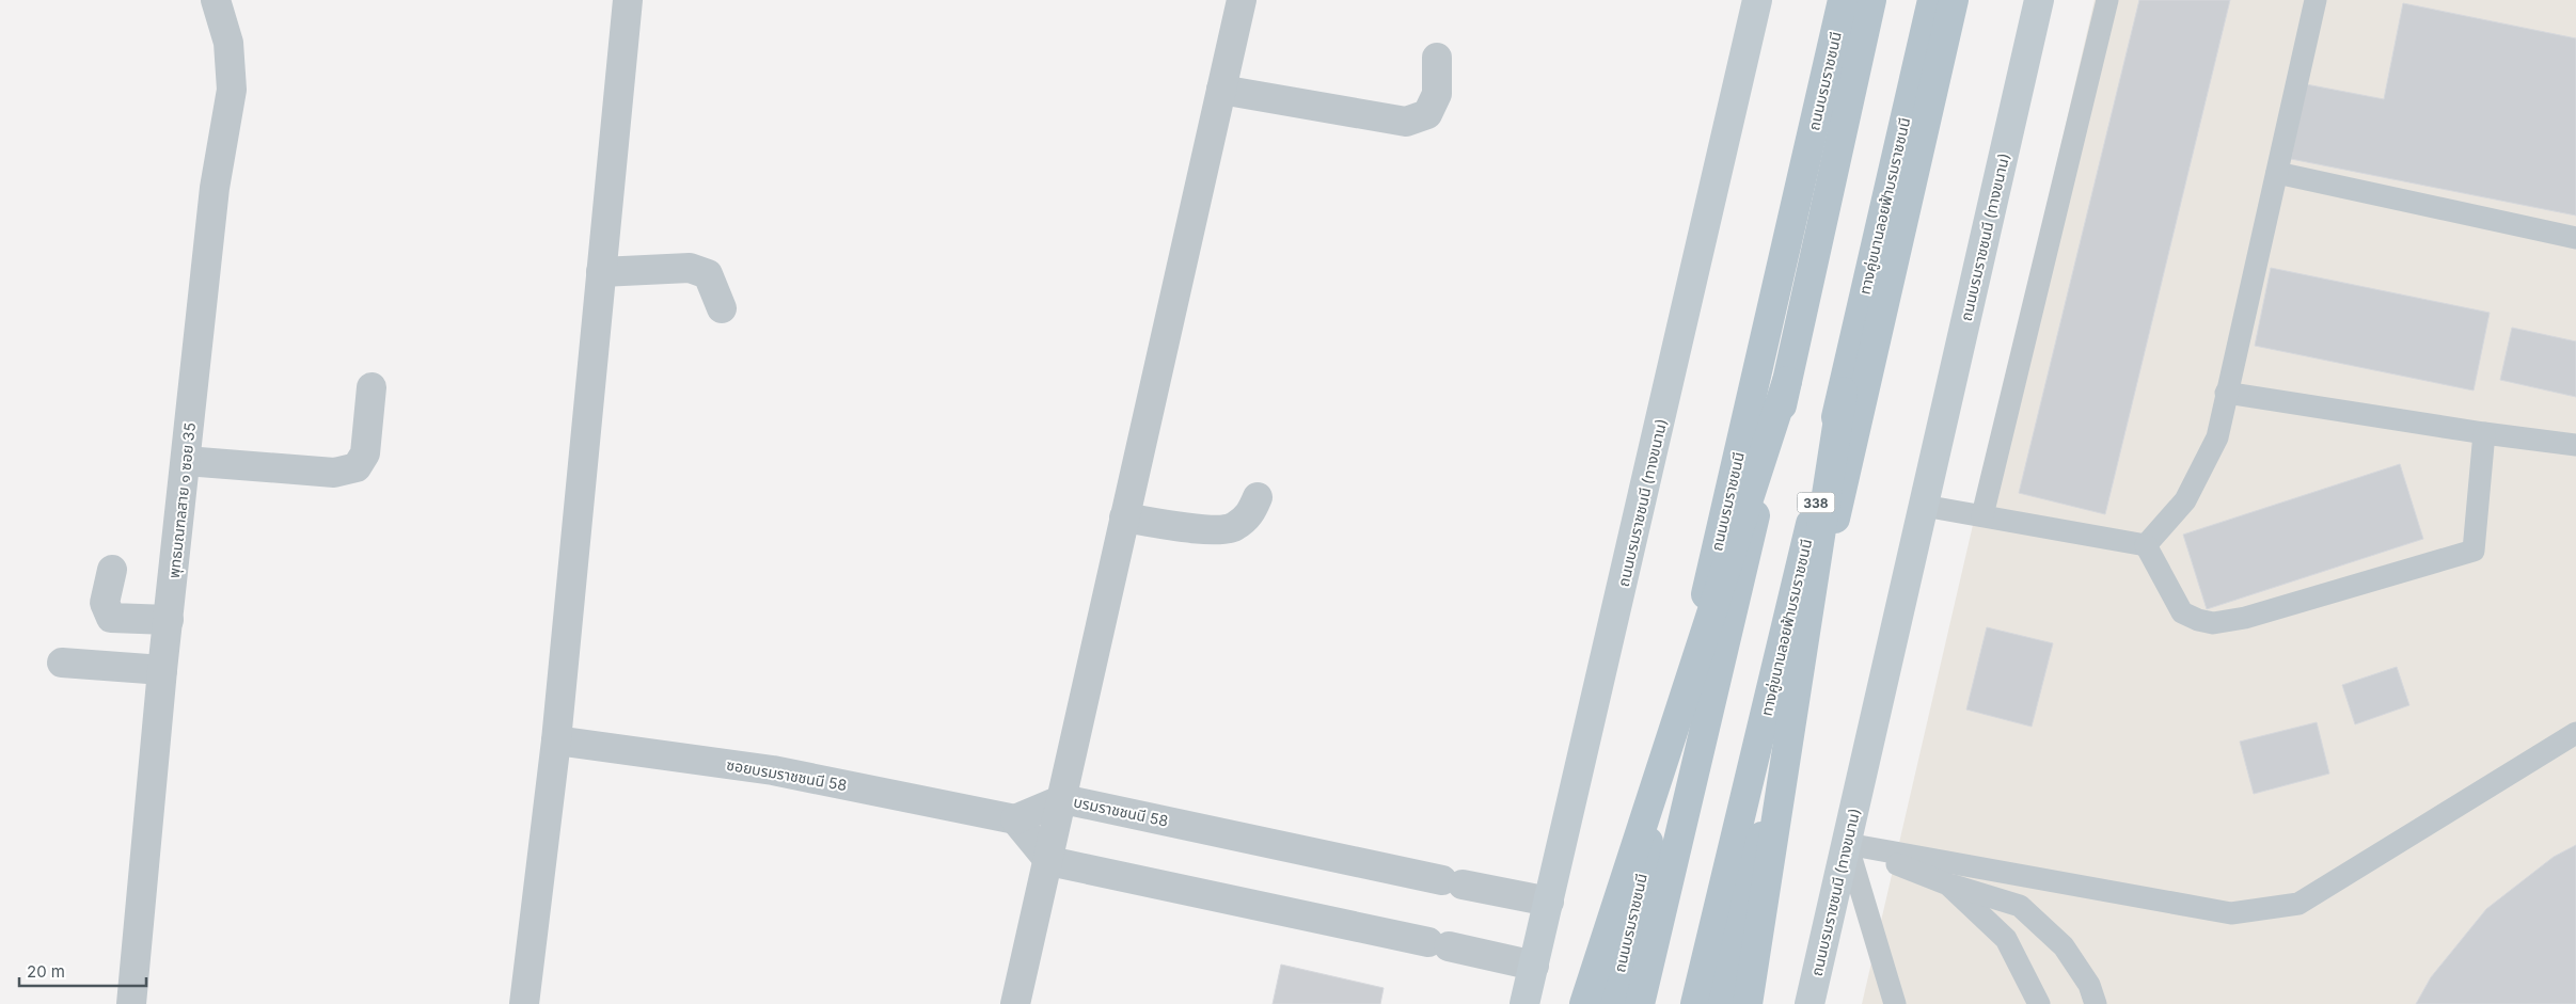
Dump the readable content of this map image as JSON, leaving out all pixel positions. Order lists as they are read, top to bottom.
{
  "streets": {
    "main road": [
      "ถนนบรมราชชนนี",
      "ทางคู่ขนานลอยฟ้าบรมราชชนนี",
      "ถนนบรมราชชนนี (ทางขนาน)",
      "338"
    ],
    "street": ["พุทธมณฑลสาย ๑ ซอย 35", "ซอยบรมราชชนนี 58", "บรมราชชนนี 58"]
  },
  "crossings": [
    ["ถนนบรมราชชนนี (ทางขนาน)", "บรมราชชนนี 58"],
    ["ซอยบรมราชชนนี 58", "บรมราชชนนี 58"]
  ],
  "scale_bar": "20 m"
}
